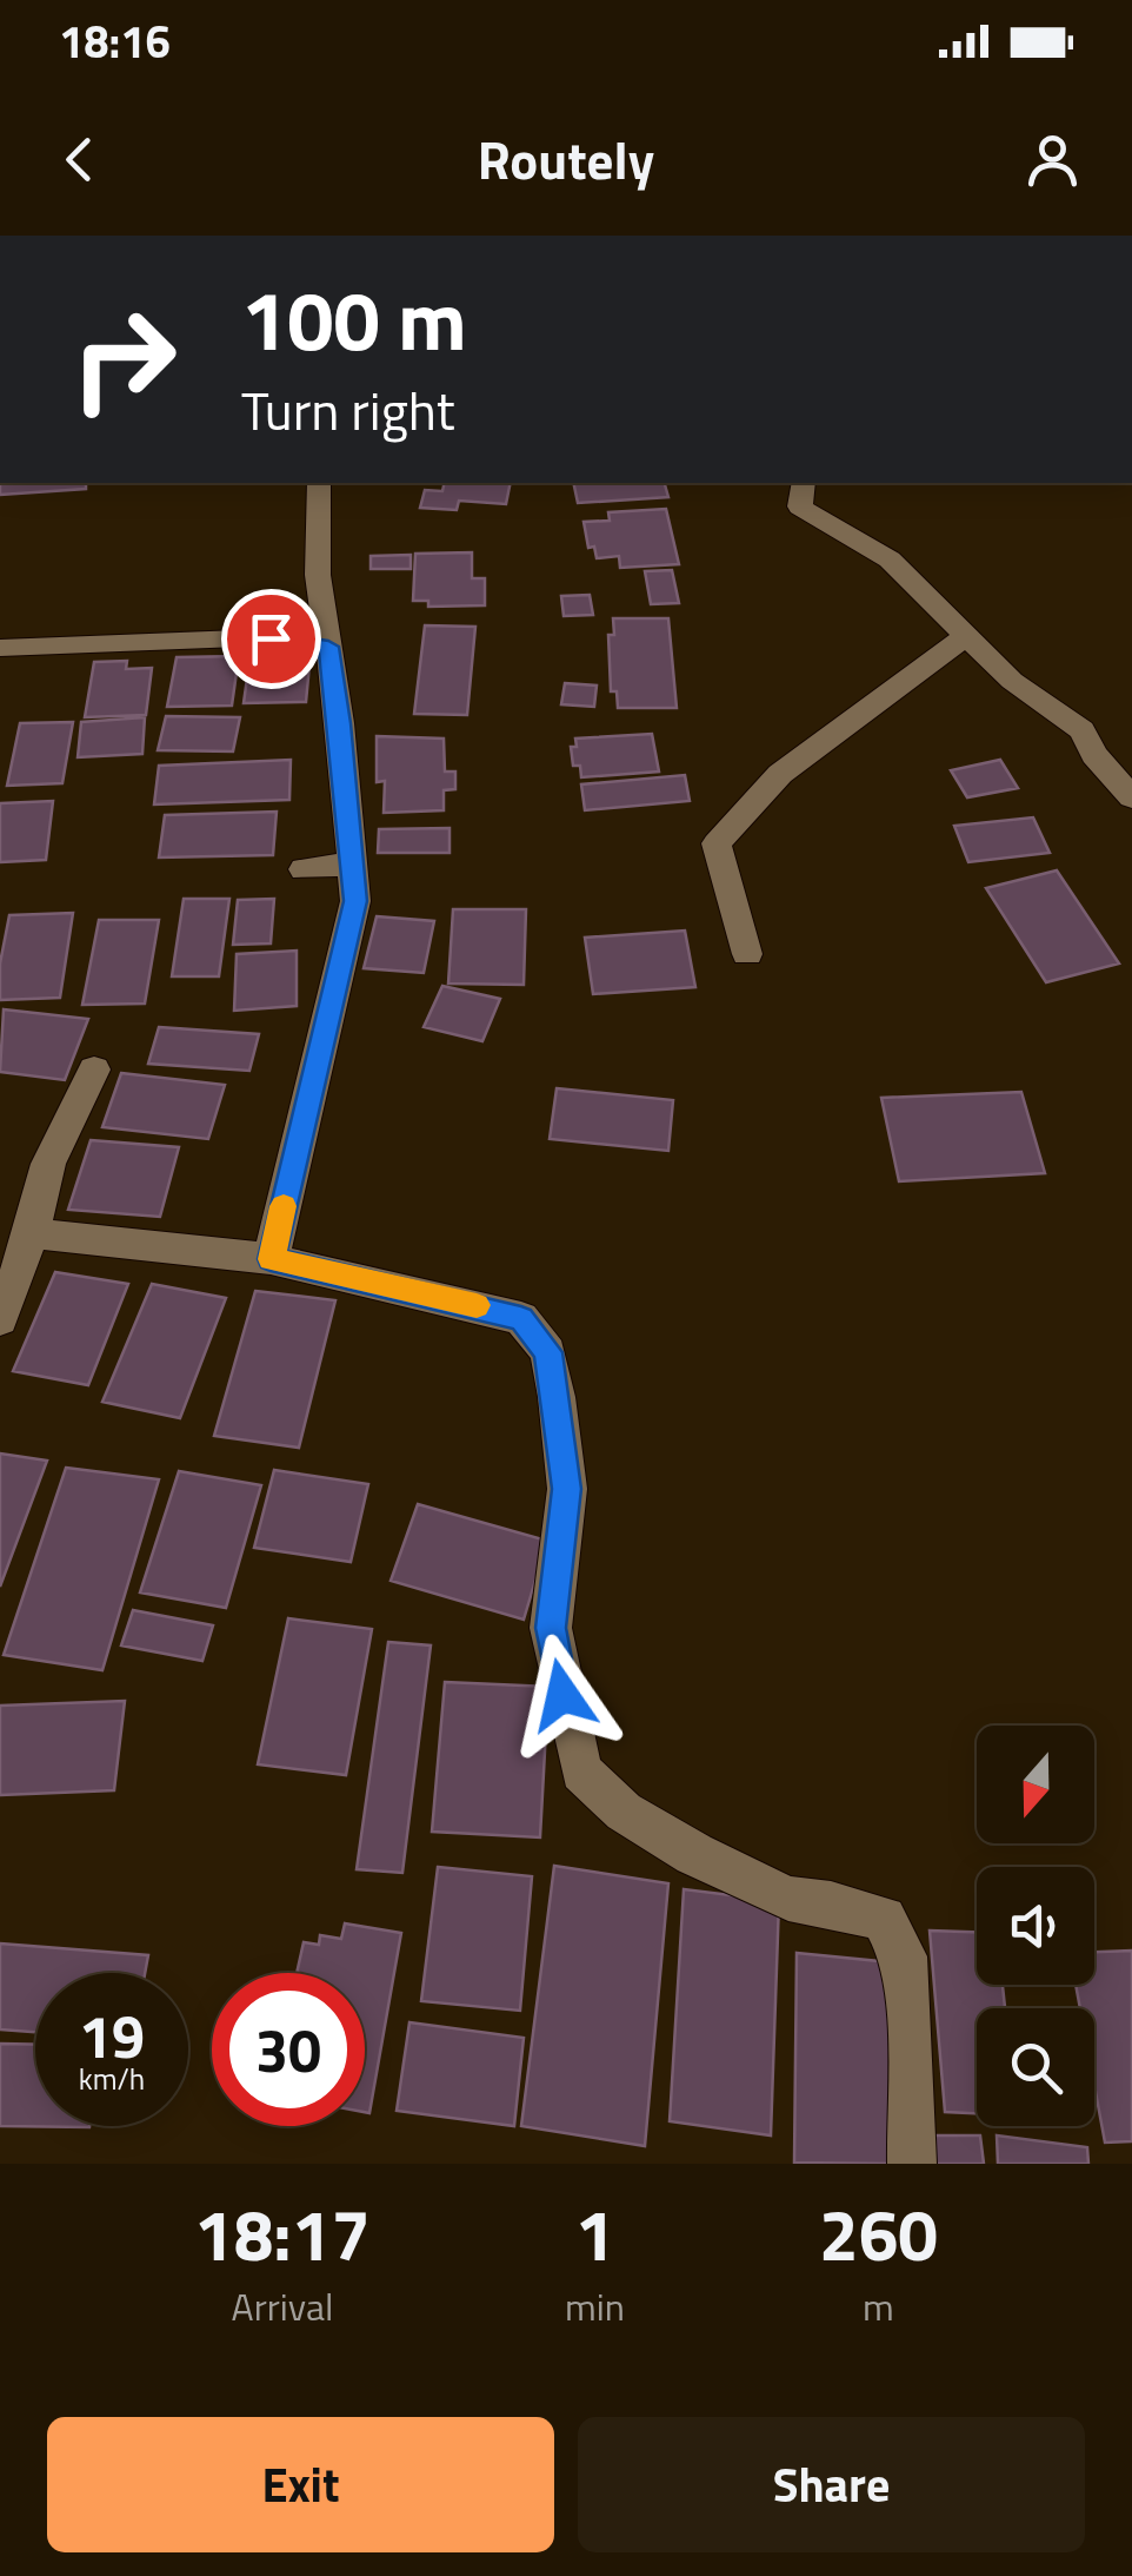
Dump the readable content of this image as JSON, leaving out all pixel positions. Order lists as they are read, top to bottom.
{
  "north": "bottom",
  "page": {
    "status": "18:16",
    "header": "Routely",
    "turn": ["100 m", "Turn right"],
    "speed": "19 km/h",
    "limit": "30",
    "eta": [
      "18:17",
      "Arrival",
      "1",
      "min",
      "260",
      "m"
    ],
    "buttons": ["Exit", "Share"]
  }
}
